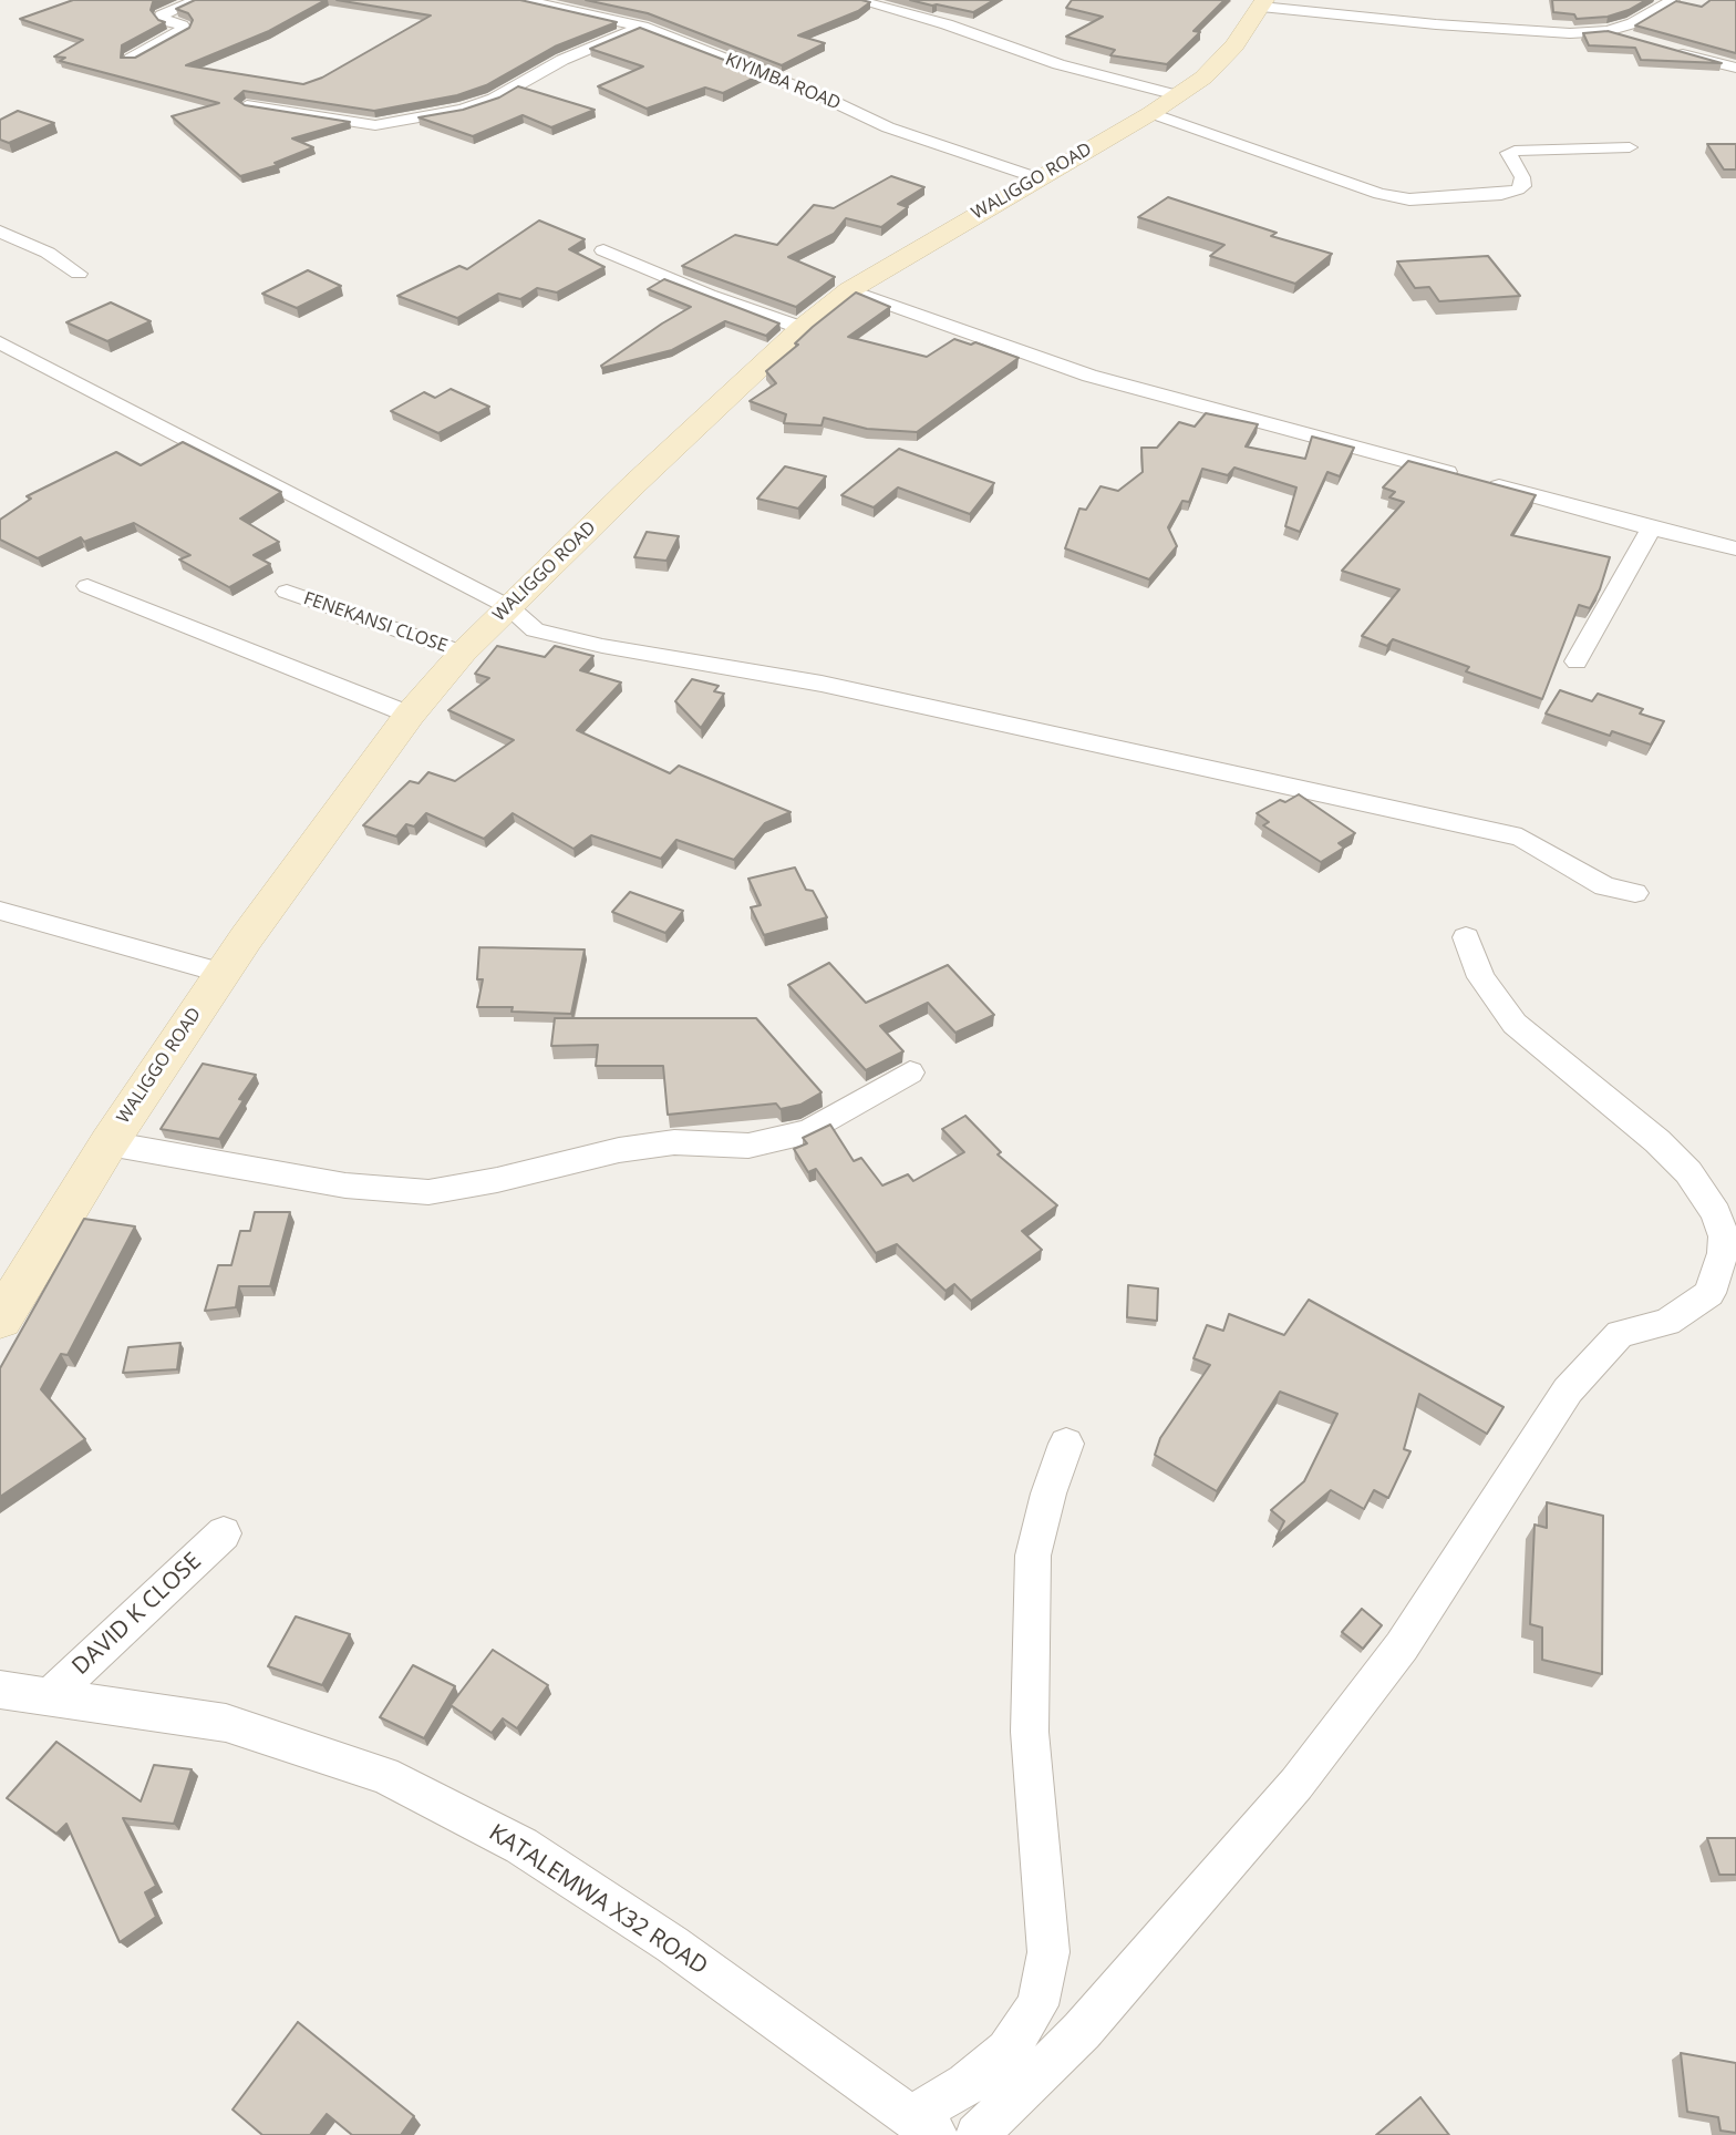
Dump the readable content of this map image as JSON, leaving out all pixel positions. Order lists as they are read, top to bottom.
{
  "streets": {
    "street": [
      "KIYIMBA ROAD",
      "WALIGGO ROAD",
      "FENEKANSI CLOSE",
      "DAVID K CLOSE",
      "KATALEMWA X32 ROAD"
    ]
  },
  "crossings": [
    ["KIYIMBA ROAD", "WALIGGO ROAD"],
    ["WALIGGO ROAD", "FENEKANSI CLOSE"],
    ["DAVID K CLOSE", "KATALEMWA X32 ROAD"]
  ]
}
